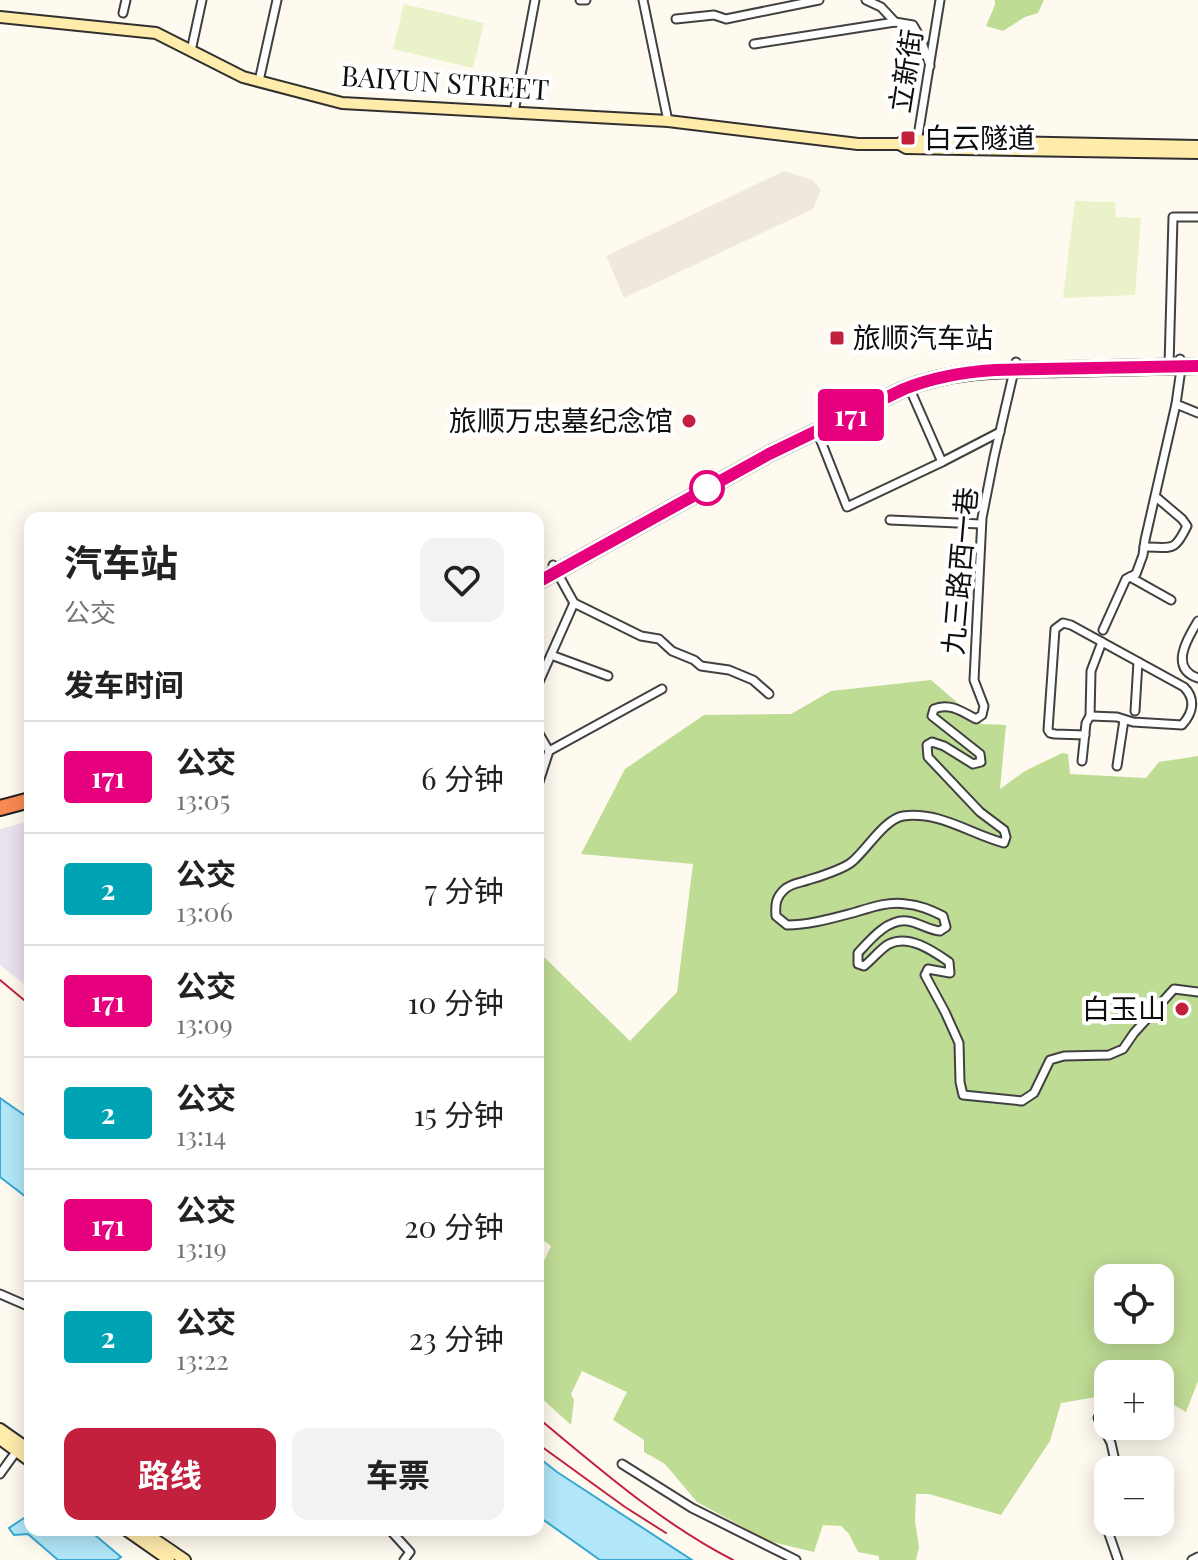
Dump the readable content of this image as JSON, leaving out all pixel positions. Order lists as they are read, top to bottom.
{
  "streets": {
    "main road": ["BAIYUN STREET"],
    "street": ["立新街", "九三路西一巷"]
  },
  "crossings": [
    ["立新街", "BAIYUN STREET"]
  ],
  "places": {
    "transit": ["白云隧道", "旅顺汽车站"],
    "other": ["旅顺万忠墓纪念馆", "白玉山"]
  },
  "lines": ["bus line 171"],
  "page": {
    "on_map": "171",
    "heading": [
      ["汽车站", "公交"],
      "发车时间"
    ],
    "list": [
      {
        "mark": "171",
        "name": "公交",
        "note": "13:05",
        "value": "6 分钟"
      },
      {
        "mark": "2",
        "name": "公交",
        "note": "13:06",
        "value": "7 分钟"
      },
      {
        "mark": "171",
        "name": "公交",
        "note": "13:09",
        "value": "10 分钟"
      },
      {
        "mark": "2",
        "name": "公交",
        "note": "13:14",
        "value": "15 分钟"
      },
      {
        "mark": "171",
        "name": "公交",
        "note": "13:19",
        "value": "20 分钟"
      },
      {
        "mark": "2",
        "name": "公交",
        "note": "13:22",
        "value": "23 分钟"
      }
    ],
    "map_buttons": ["+", "−"],
    "buttons": ["路线", "车票"]
  }
}
